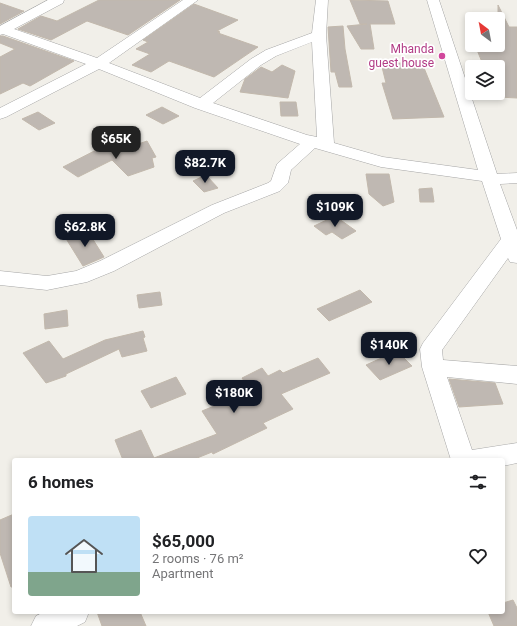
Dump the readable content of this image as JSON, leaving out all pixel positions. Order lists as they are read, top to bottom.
{
  "places": ["Mhanda guest house"],
  "north": "top left",
  "page": {
    "price": [
      "$65K",
      "$82.7K",
      "$109K",
      "$62.8K",
      "$140K",
      "$180K"
    ],
    "heading": "6 homes",
    "list": [
      {
        "name": "$65,000",
        "note": "2 rooms · 76 m² · Apartment"
      }
    ]
  }
}
